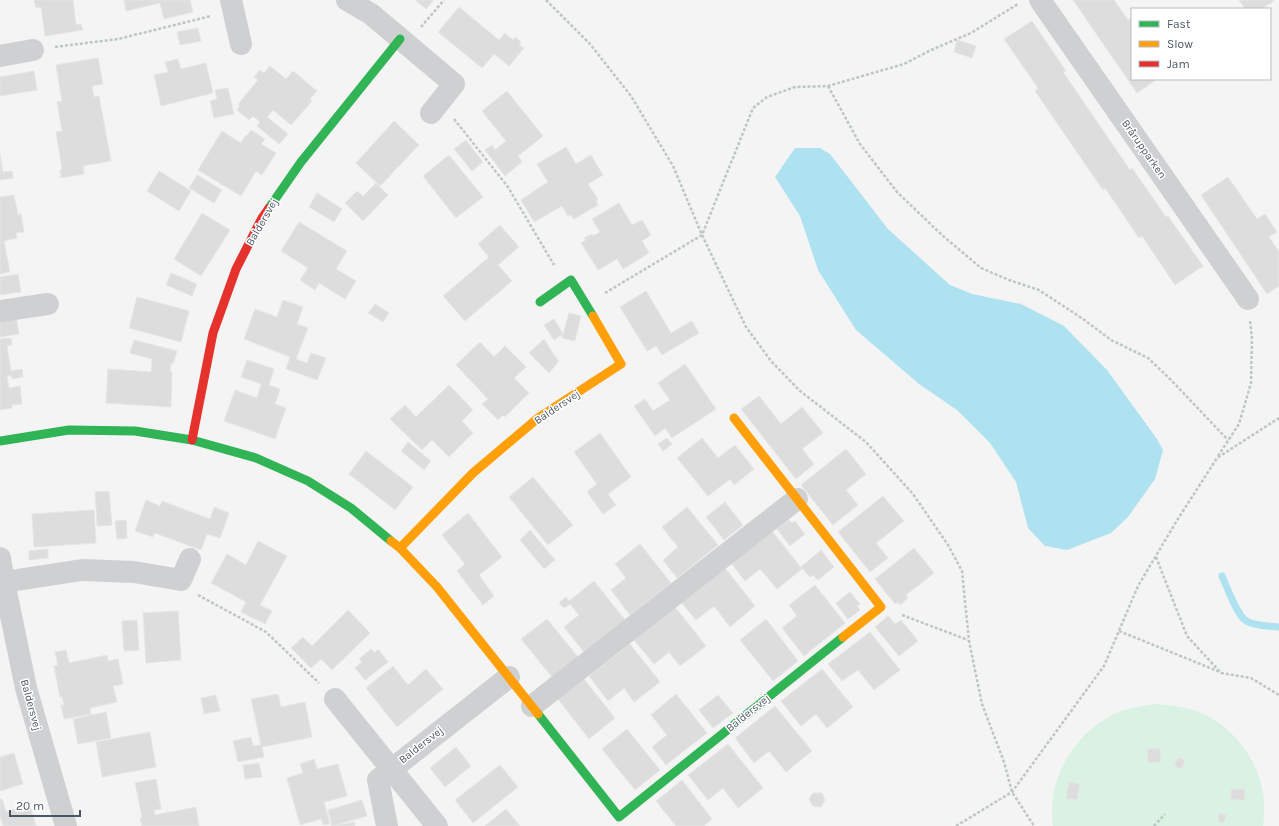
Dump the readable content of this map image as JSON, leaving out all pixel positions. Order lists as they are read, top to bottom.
{
  "streets": {
    "street": ["Brårupparken", "Baldersvej"]
  },
  "legend": ["Fast", "Slow", "Jam"],
  "scale_bar": "20 m"
}
